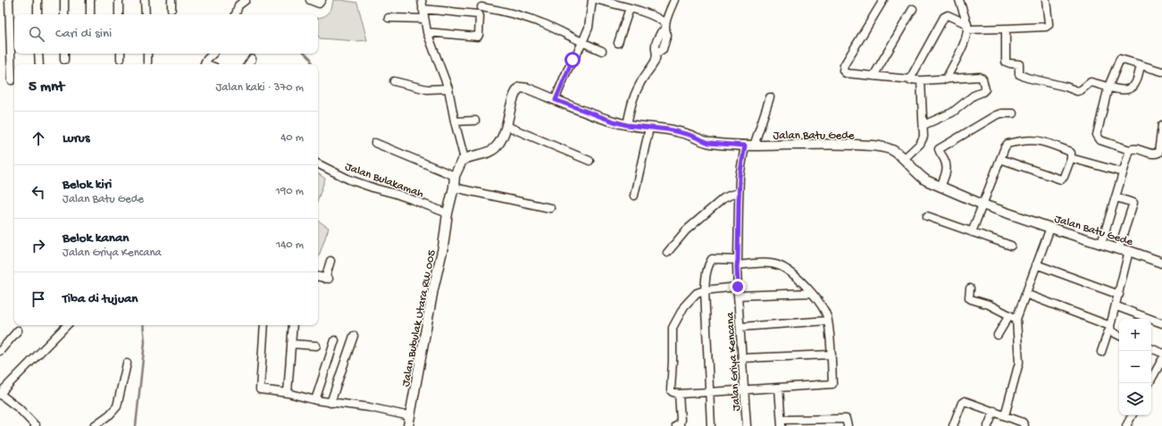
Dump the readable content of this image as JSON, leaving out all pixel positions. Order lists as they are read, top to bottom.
{
  "streets": {
    "street": [
      "Jalan Batu Gede",
      "Jalan Bulakamah",
      "Jalan Bubulak Utara RW 005",
      "Jalan Griya Kencana"
    ]
  },
  "crossings": [
    ["Jalan Batu Gede", "Jalan Griya Kencana"],
    ["Jalan Bulakamah", "Jalan Bubulak Utara RW 005"]
  ],
  "page": {
    "search": "Cari di sini",
    "heading": ["5 mnt", "Jalan kaki · 370 m"],
    "list": [
      ["Lurus", "40 m"],
      ["Belok kiri", "Jalan Batu Gede", "190 m"],
      ["Belok kanan", "Jalan Griya Kencana", "140 m"],
      "Tiba di tujuan"
    ],
    "map_buttons": ["+", "−"]
  }
}
